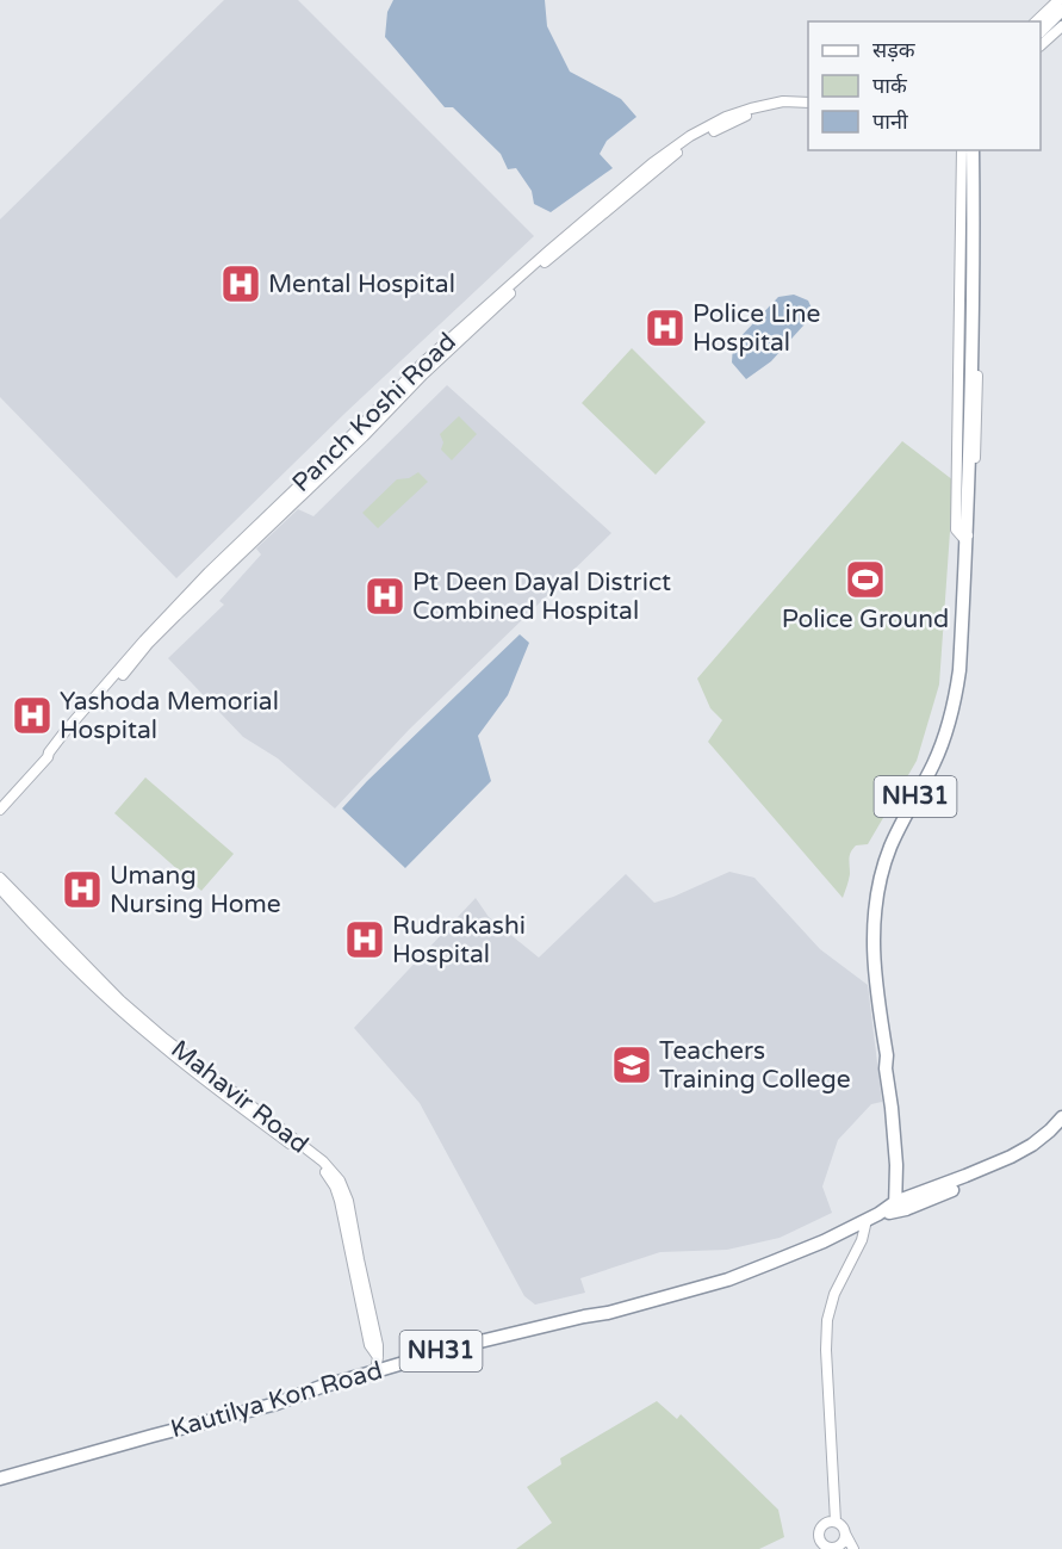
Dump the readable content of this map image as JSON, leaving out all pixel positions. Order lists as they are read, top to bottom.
{
  "streets": {
    "highway": ["NH31", "Kautilya Kon Road"],
    "street": ["Panch Koshi Road", "Mahavir Road"]
  },
  "crossings": [
    ["NH31", "Kautilya Kon Road"]
  ],
  "places": {
    "hospital": [
      "Mental Hospital",
      "Police Line Hospital",
      "Pt Deen Dayal District Combined Hospital",
      "Yashoda Memorial Hospital",
      "Umang Nursing Home",
      "Rudrakashi Hospital"
    ],
    "sports": ["Police Ground"],
    "school or university": ["Teachers Training College"]
  },
  "legend": ["सड़क", "पार्क", "पानी"]
}
